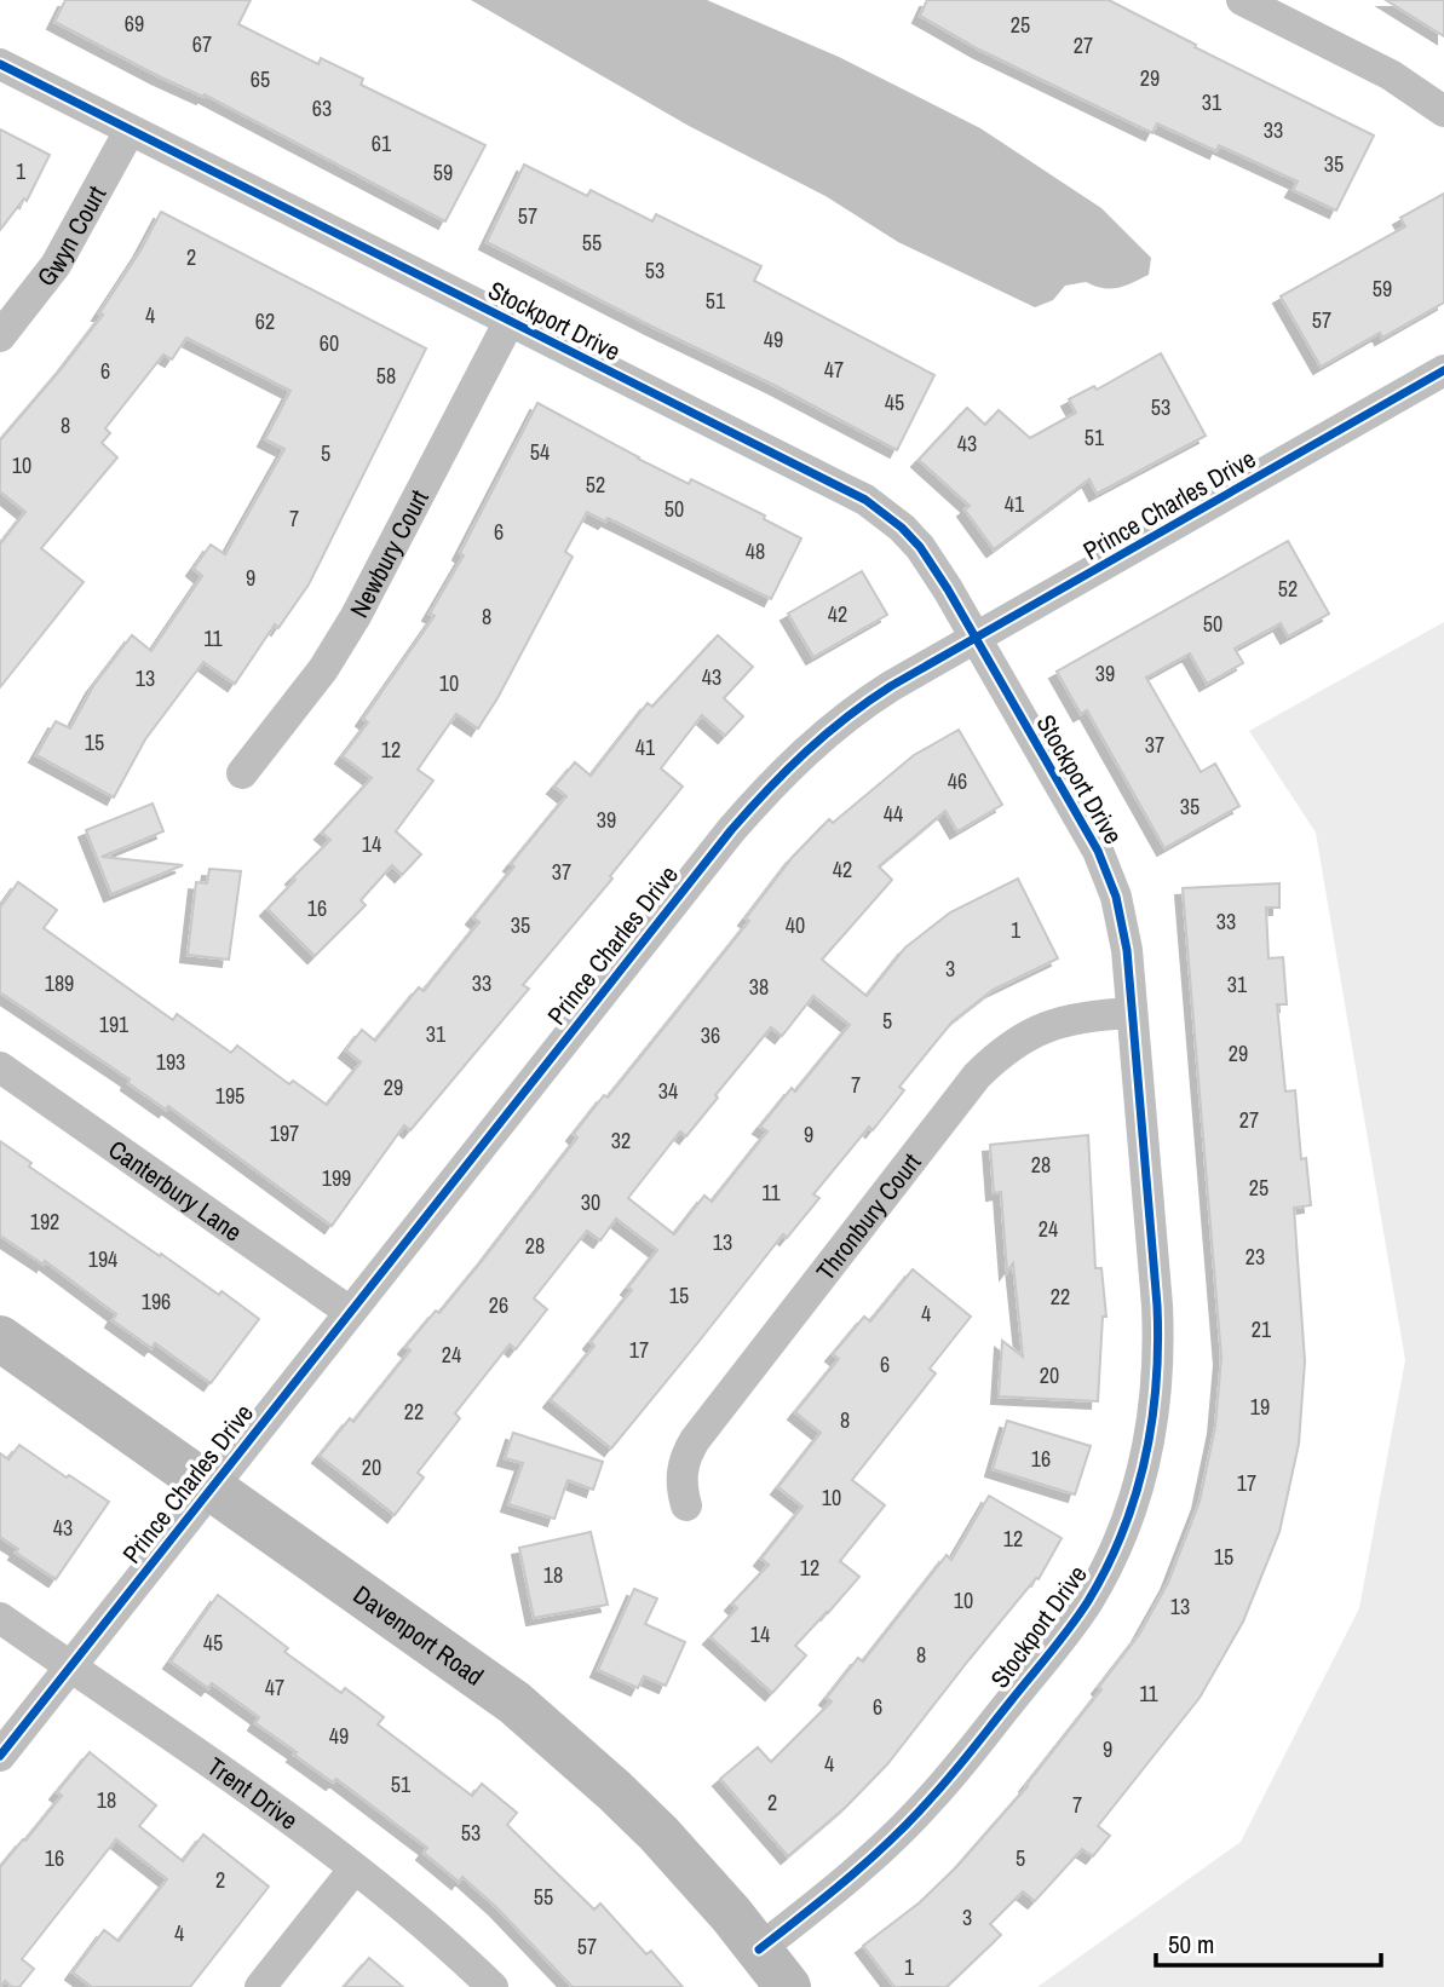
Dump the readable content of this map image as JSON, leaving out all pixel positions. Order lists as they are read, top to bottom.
{
  "streets": {
    "street": [
      "Gwyn Court",
      "Stockport Drive",
      "Prince Charles Drive",
      "Newbury Court",
      "Canterbury Lane",
      "Thronbury Court",
      "Davenport Road",
      "Trent Drive"
    ]
  },
  "crossings": [
    ["Gwyn Court", "Stockport Drive"],
    ["Stockport Drive", "Prince Charles Drive"],
    ["Stockport Drive", "Newbury Court"],
    ["Stockport Drive", "Thronbury Court"],
    ["Stockport Drive", "Davenport Road"],
    ["Prince Charles Drive", "Canterbury Lane"],
    ["Prince Charles Drive", "Davenport Road"],
    ["Prince Charles Drive", "Trent Drive"]
  ],
  "house_numbers": [
    "69",
    "25",
    "67",
    "27",
    "29",
    "65",
    "31",
    "63",
    "33",
    "61",
    "35",
    "1",
    "59",
    "57",
    "55",
    "2",
    "53",
    "59",
    "51",
    "4",
    "57",
    "62",
    "49",
    "60",
    "47",
    "6",
    "58",
    "45",
    "53",
    "8",
    "51",
    "43",
    "54",
    "5",
    "10",
    "52",
    "41",
    "50",
    "7",
    "6",
    "48",
    "9",
    "52",
    "42",
    "8",
    "50",
    "11",
    "39",
    "43",
    "13",
    "10",
    "15",
    "37",
    "41",
    "12",
    "46",
    "35",
    "44",
    "39",
    "14",
    "42",
    "37",
    "16",
    "33",
    "35",
    "40",
    "1",
    "3",
    "189",
    "33",
    "31",
    "38",
    "5",
    "191",
    "31",
    "36",
    "29",
    "193",
    "7",
    "29",
    "34",
    "195",
    "27",
    "197",
    "9",
    "32",
    "28",
    "199",
    "25",
    "11",
    "30",
    "192",
    "24",
    "13",
    "28",
    "23",
    "194",
    "15",
    "22",
    "196",
    "26",
    "4",
    "21",
    "17",
    "24",
    "6",
    "20",
    "19",
    "22",
    "8",
    "16",
    "20",
    "17",
    "10",
    "43",
    "12",
    "15",
    "12",
    "18",
    "10",
    "13",
    "14",
    "45",
    "8",
    "47",
    "11",
    "6",
    "49",
    "9",
    "4",
    "51",
    "18",
    "2",
    "7",
    "53",
    "16",
    "5",
    "2",
    "55",
    "3",
    "4",
    "57",
    "1"
  ],
  "scale_bar": "50 m"
}
